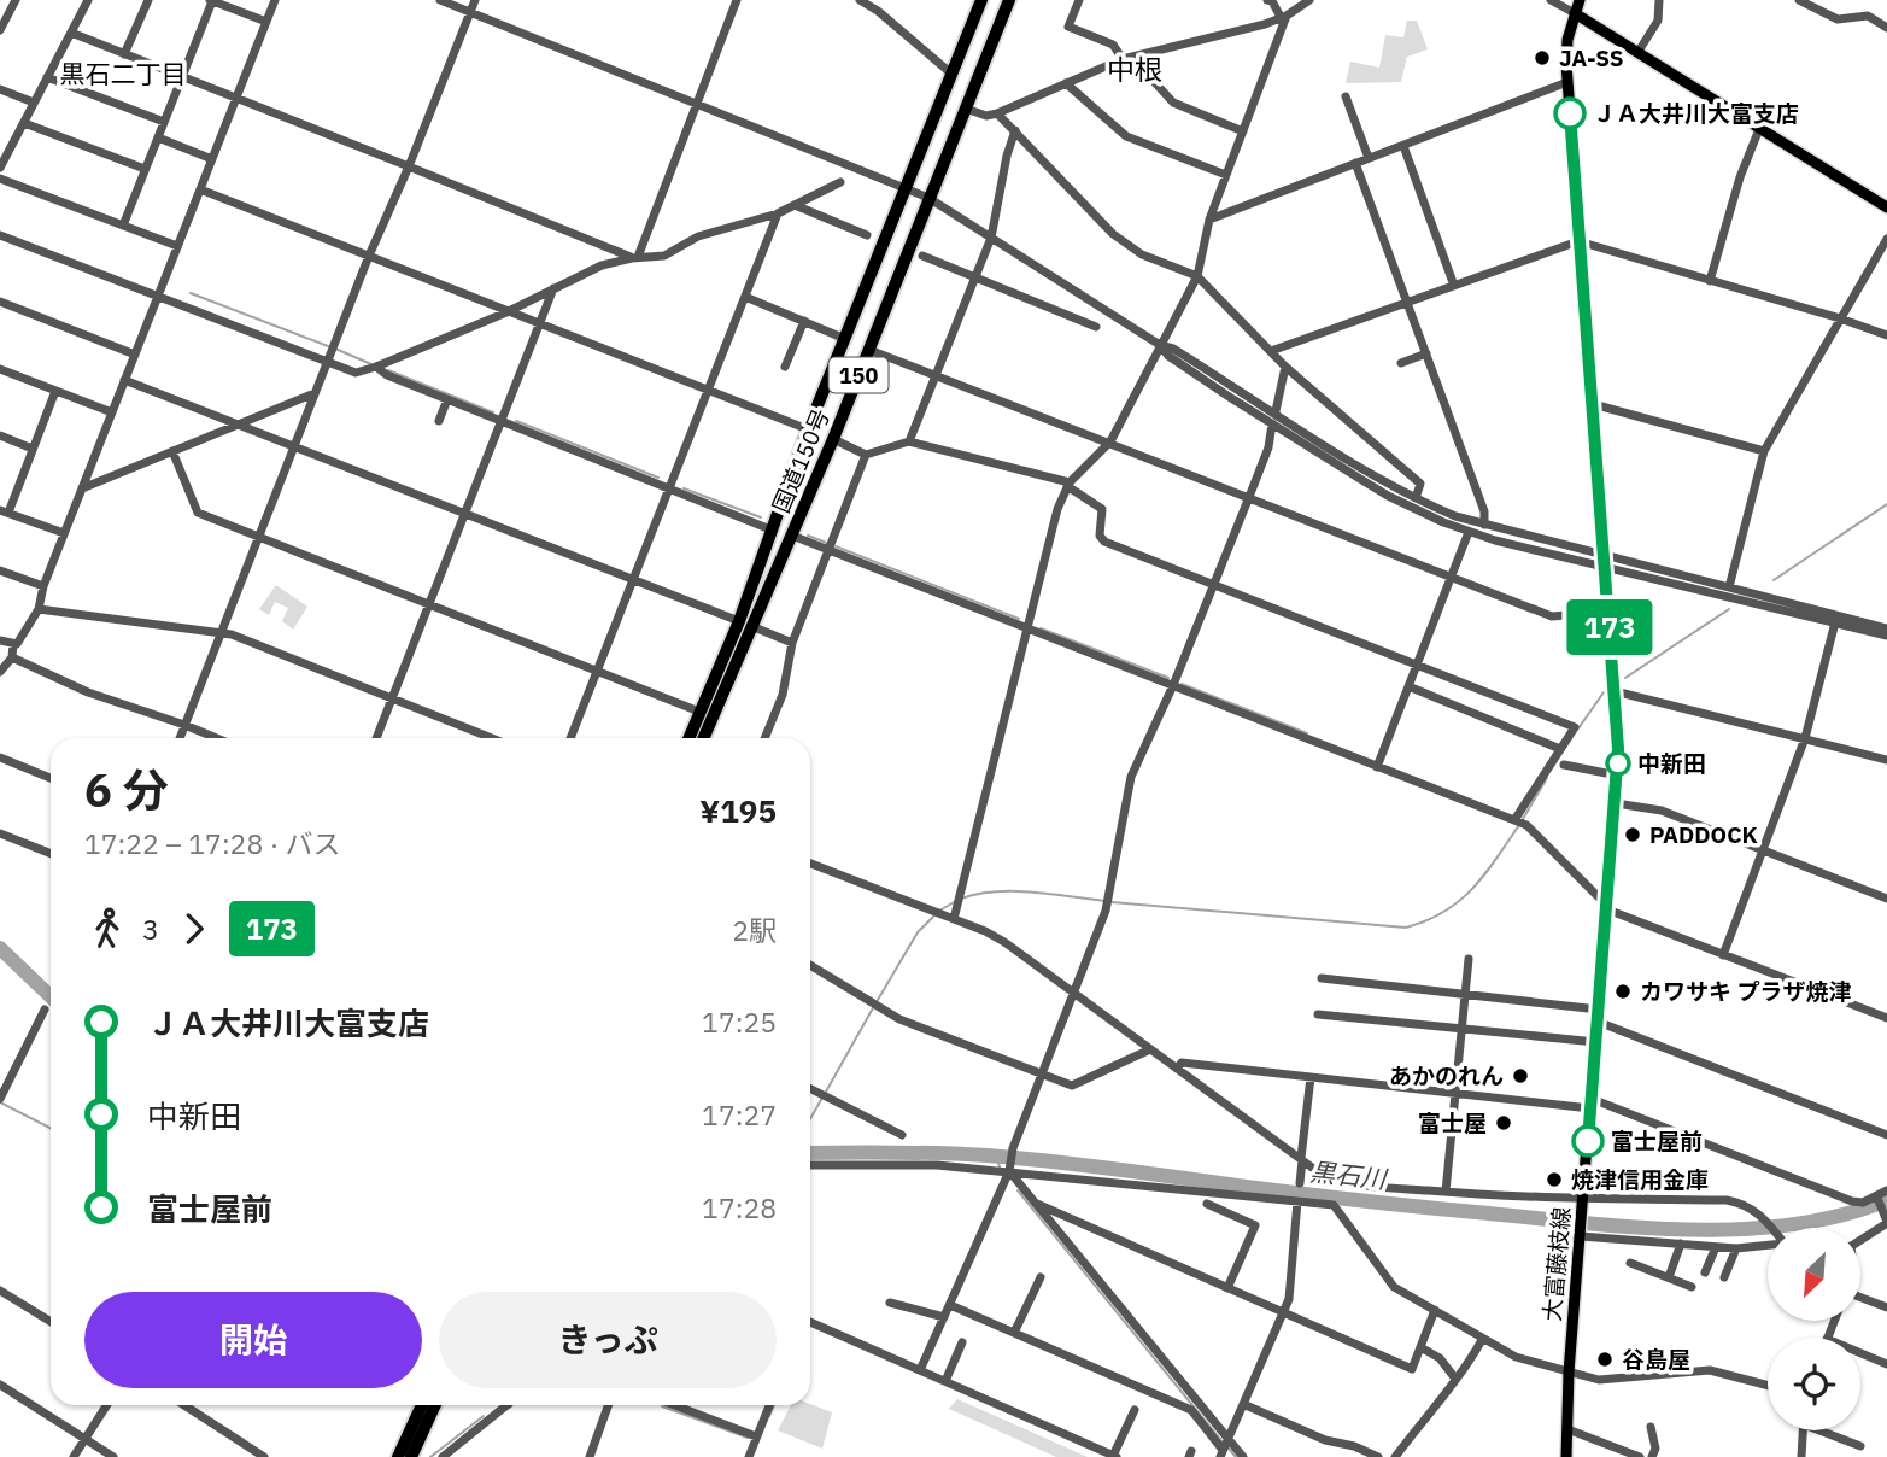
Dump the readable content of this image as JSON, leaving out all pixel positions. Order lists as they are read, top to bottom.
{
  "streets": {
    "highway": ["150", "国道150号"],
    "main road": ["大富藤枝線"]
  },
  "districts": ["中根", "黒石二丁目"],
  "water": ["黒石川"],
  "places": [
    "JA-SS",
    "ＪＡ大井川大富支店",
    "中新田",
    "PADDOCK",
    "カワサキ プラザ焼津",
    "あかのれん",
    "富士屋",
    "富士屋前",
    "焼津信用金庫",
    "谷島屋"
  ],
  "lines": ["bus line 173"],
  "north": "bottom left",
  "page": {
    "on_map": "173",
    "heading": ["6 分", "17:22 – 17:28 · バス", "¥195"],
    "legs": ["3", "173", "2駅"],
    "list": [
      {
        "name": "ＪＡ大井川大富支店",
        "value": "17:25"
      },
      {
        "name": "中新田",
        "value": "17:27"
      },
      {
        "name": "富士屋前",
        "value": "17:28"
      }
    ],
    "buttons": ["開始", "きっぷ"]
  }
}
